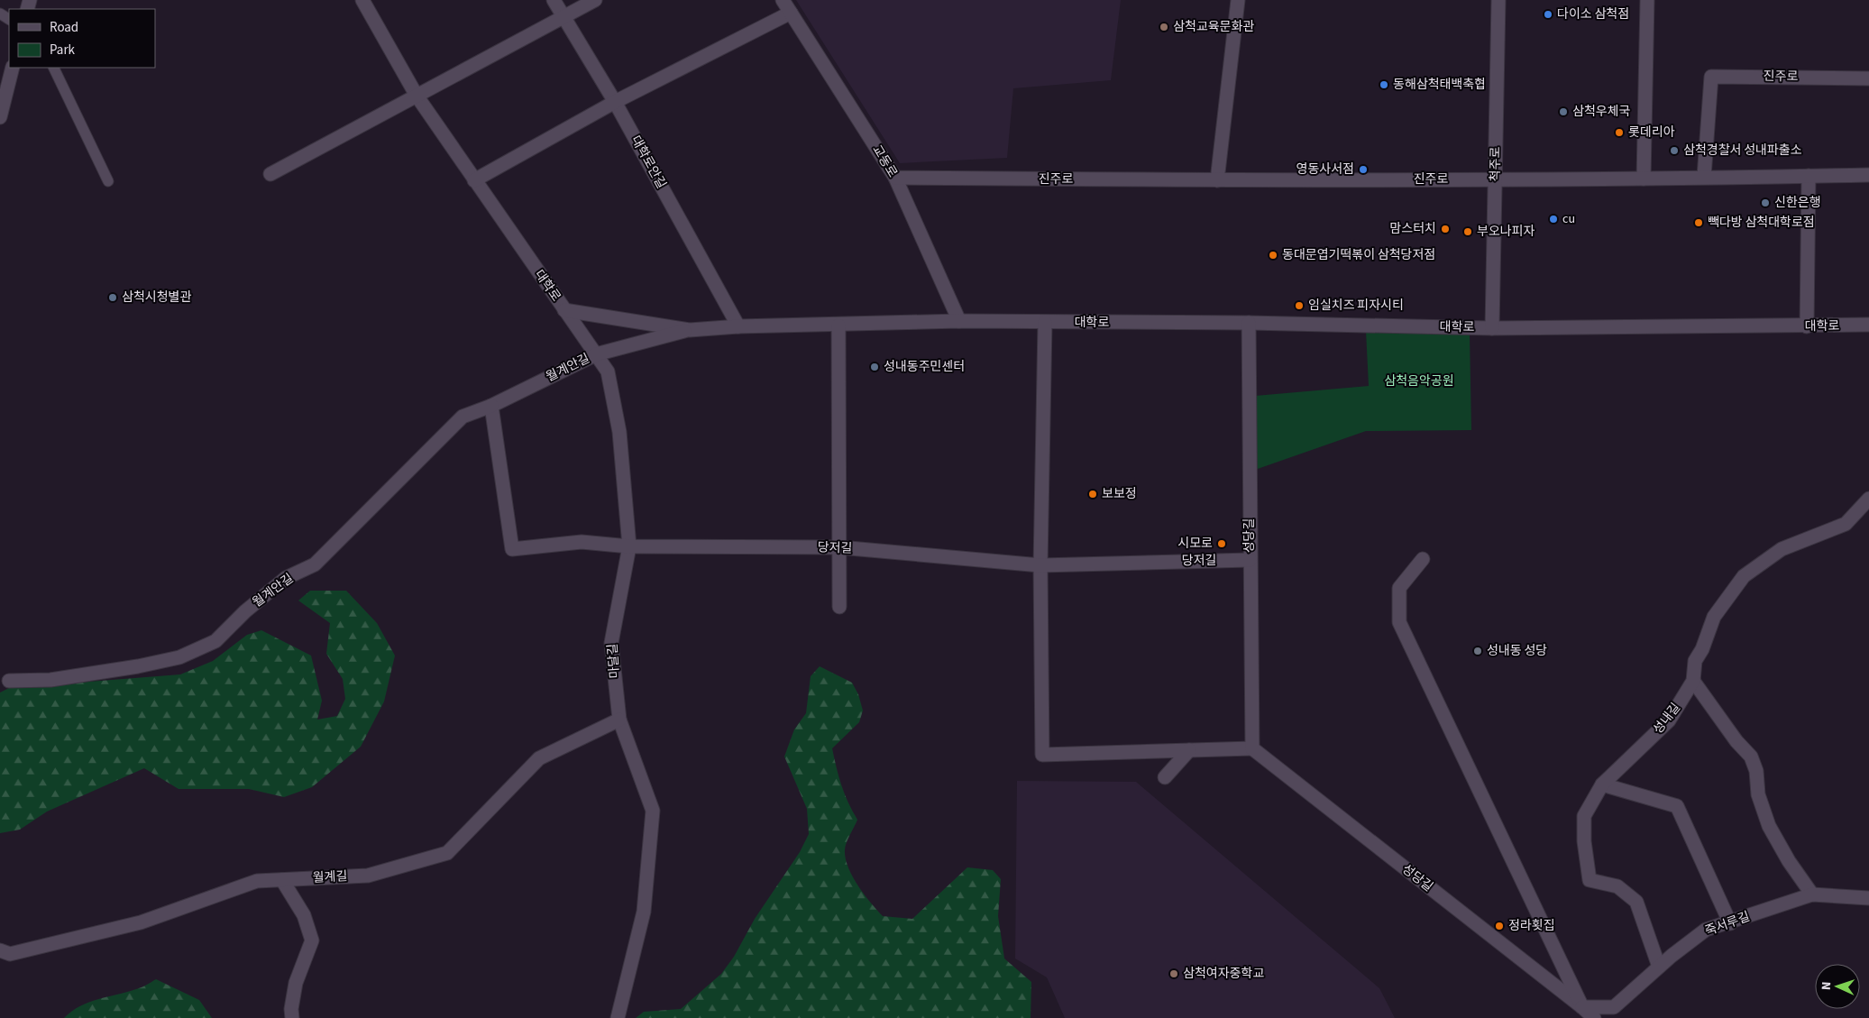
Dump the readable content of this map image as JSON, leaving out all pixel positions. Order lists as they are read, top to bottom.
{
  "streets": {
    "street": [
      "진주로",
      "교동로",
      "대학로안길",
      "척주로",
      "대학로",
      "월계안길",
      "성당길",
      "당저길",
      "마달길",
      "성내길",
      "월계길",
      "죽서루길"
    ]
  },
  "crossings": [
    ["진주로", "교동로"],
    ["진주로", "척주로"],
    ["교동로", "대학로"],
    ["대학로안길", "대학로"],
    ["척주로", "대학로"],
    ["대학로", "월계안길"],
    ["대학로", "성당길"],
    ["대학로", "마달길"],
    ["월계안길", "마달길"],
    ["성당길", "당저길"],
    ["성당길", "죽서루길"],
    ["당저길", "마달길"],
    ["마달길", "월계길"],
    ["성내길", "죽서루길"]
  ],
  "parks": ["삼척음악공원"],
  "places": [
    "다이소 삼척점",
    "삼척교육문화관",
    "동해삼척태백축협",
    "삼척우체국",
    "롯데리아",
    "삼척경찰서 성내파출소",
    "영동사서점",
    "신한은행",
    "cu",
    "빽다방 삼척대학로점",
    "맘스터치",
    "부오나피자",
    "동대문엽기떡볶이 삼척당저점",
    "삼척시청별관",
    "임실치즈 피자시티",
    "성내동주민센터",
    "보보정",
    "시모로",
    "성내동 성당",
    "정라횟집",
    "삼척여자중학교"
  ],
  "legend": ["Road", "Park"],
  "north": "left"
}
